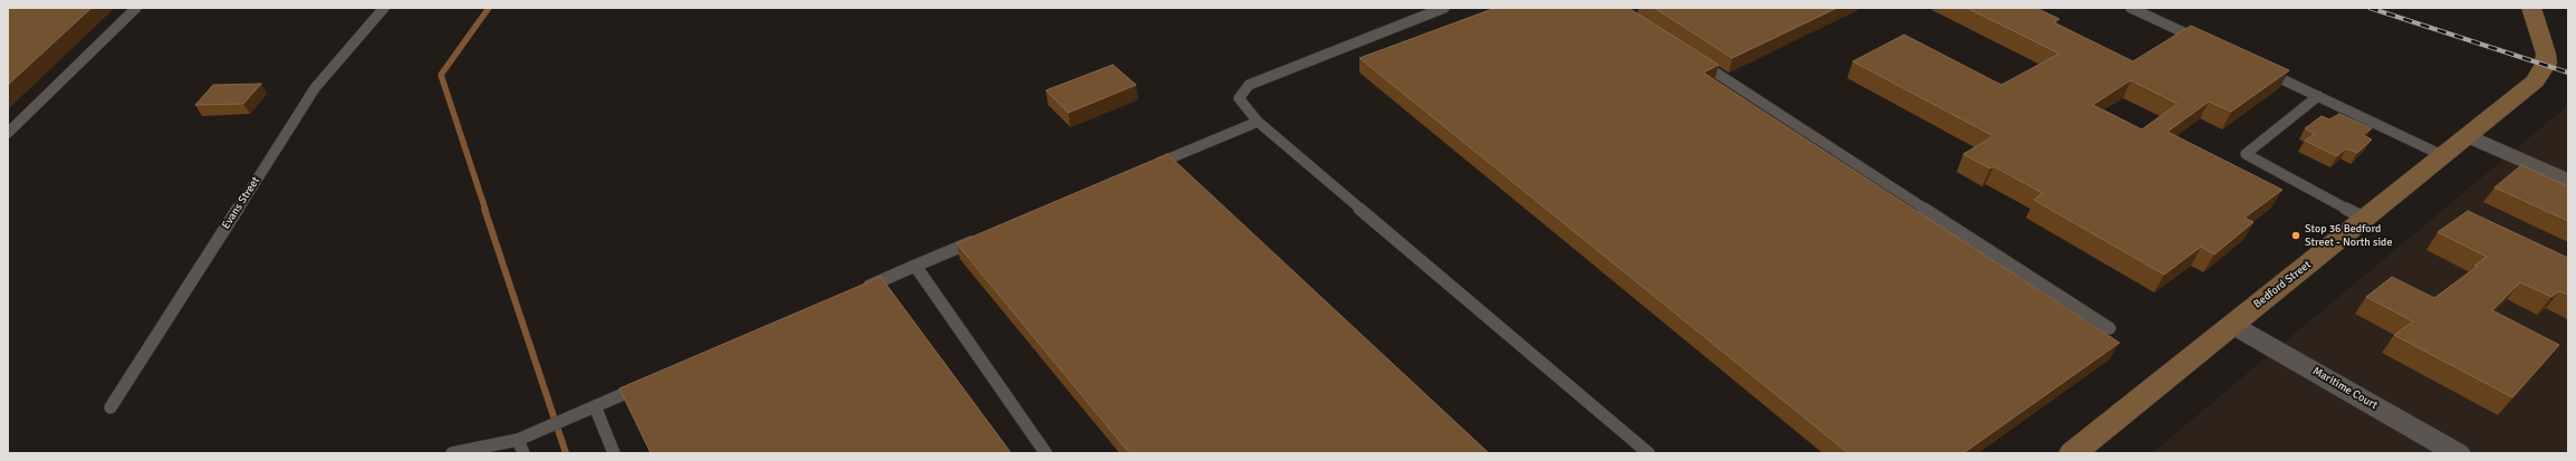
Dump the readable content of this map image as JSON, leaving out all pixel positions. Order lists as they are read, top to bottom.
{
  "streets": {
    "street": ["Bedford Street", "Maritime Court"],
    "lane": ["Evans Street"]
  },
  "crossings": [
    ["Bedford Street", "Maritime Court"]
  ],
  "places": ["Stop 36 Bedford Street - North side"]
}
